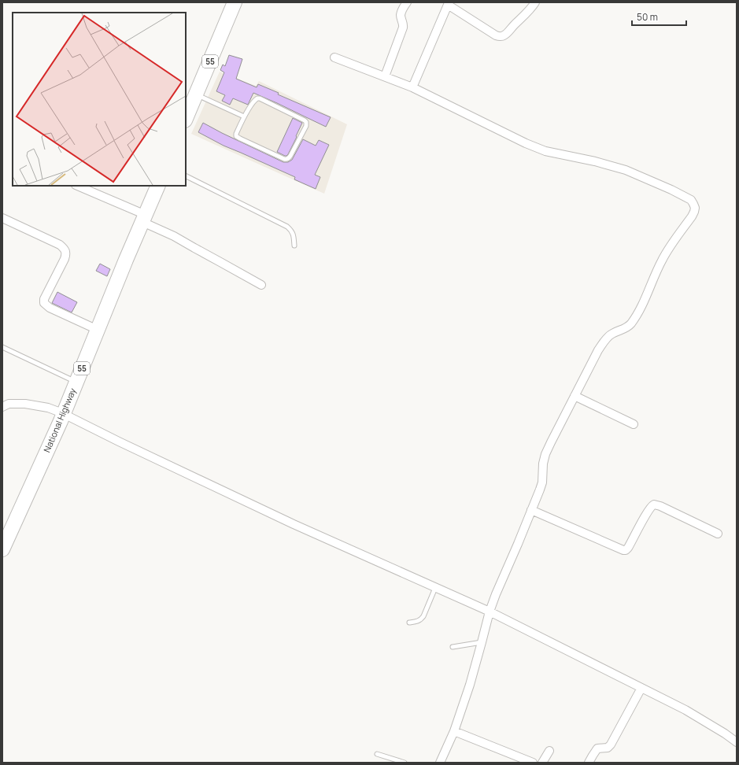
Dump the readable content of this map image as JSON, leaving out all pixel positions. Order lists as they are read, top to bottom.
{
  "streets": {
    "highway": ["55", "National Highway"]
  },
  "scale_bar": "50 m"
}
